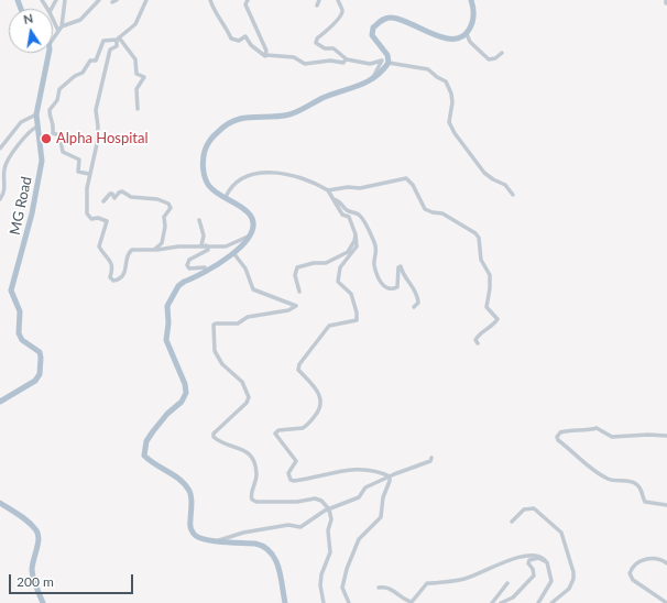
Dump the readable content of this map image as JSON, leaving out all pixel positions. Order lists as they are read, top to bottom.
{
  "streets": {
    "main road": ["MG Road"]
  },
  "places": ["Alpha Hospital"],
  "scale_bar": "200 m",
  "north": "top"
}
